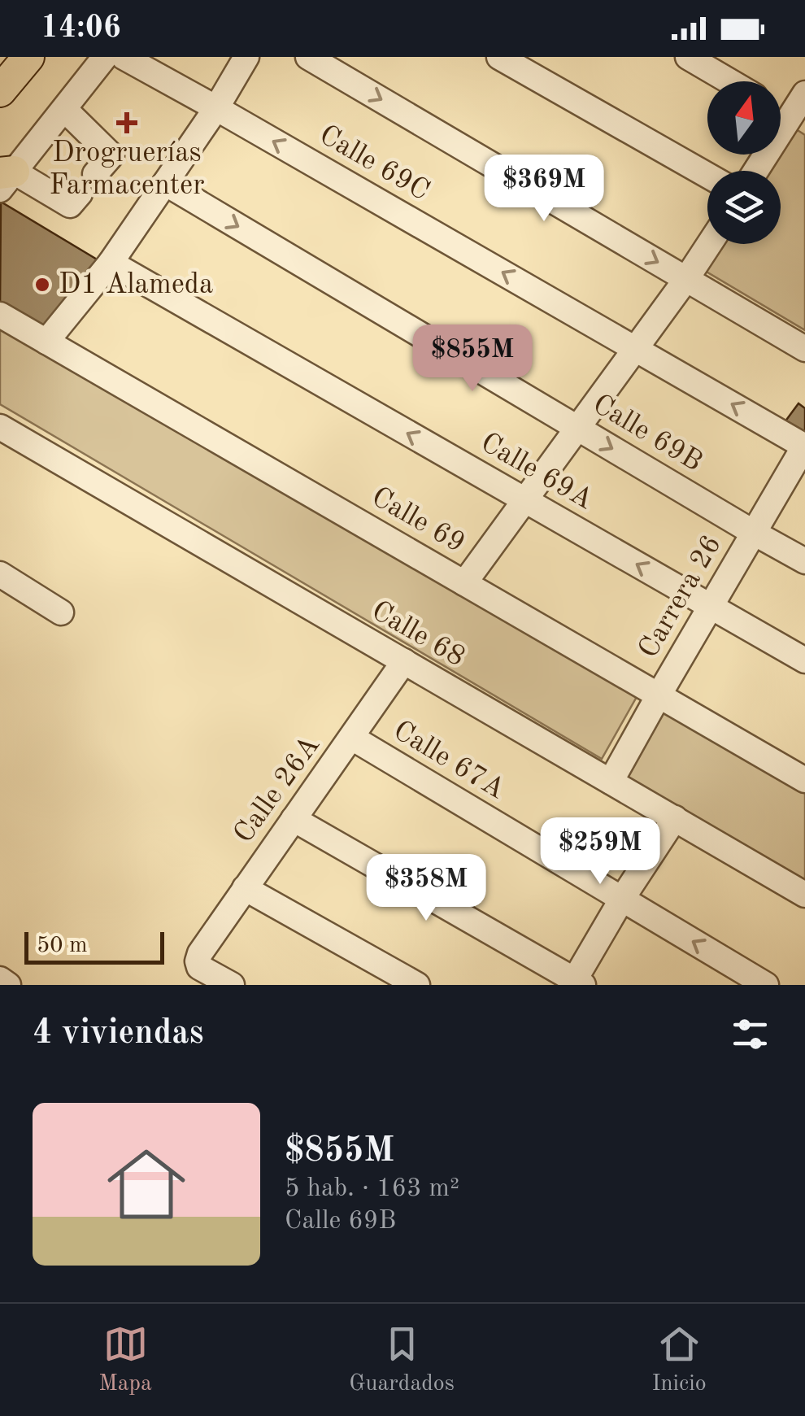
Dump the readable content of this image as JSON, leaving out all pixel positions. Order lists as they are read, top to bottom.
{
  "streets": {
    "street": [
      "Calle 69C",
      "Calle 69B",
      "Calle 69A",
      "Calle 69",
      "Carrera 26",
      "Calle 68",
      "Calle 67A",
      "Calle 26A"
    ]
  },
  "crossings": [
    ["Calle 69C", "Carrera 26"],
    ["Calle 69B", "Carrera 26"],
    ["Calle 69A", "Carrera 26"],
    ["Calle 69", "Carrera 26"],
    ["Carrera 26", "Calle 68"],
    ["Calle 68", "Calle 26A"],
    ["Calle 67A", "Calle 26A"]
  ],
  "one_way": ["Calle 69A"],
  "places": {
    "health": ["Drogruerías Farmacenter"],
    "other": ["D1 Alameda"]
  },
  "scale_bar": "50 m",
  "north": "top",
  "page": {
    "status": "14:06",
    "price": [
      "$369M",
      "$855M",
      "$259M",
      "$358M"
    ],
    "scale": "50 m",
    "heading": "4 viviendas",
    "list": [
      {
        "name": "$855M",
        "note": "5 hab. · 163 m² · Calle 69B"
      }
    ],
    "tabs": ["Mapa", "Guardados", "Inicio"]
  }
}
